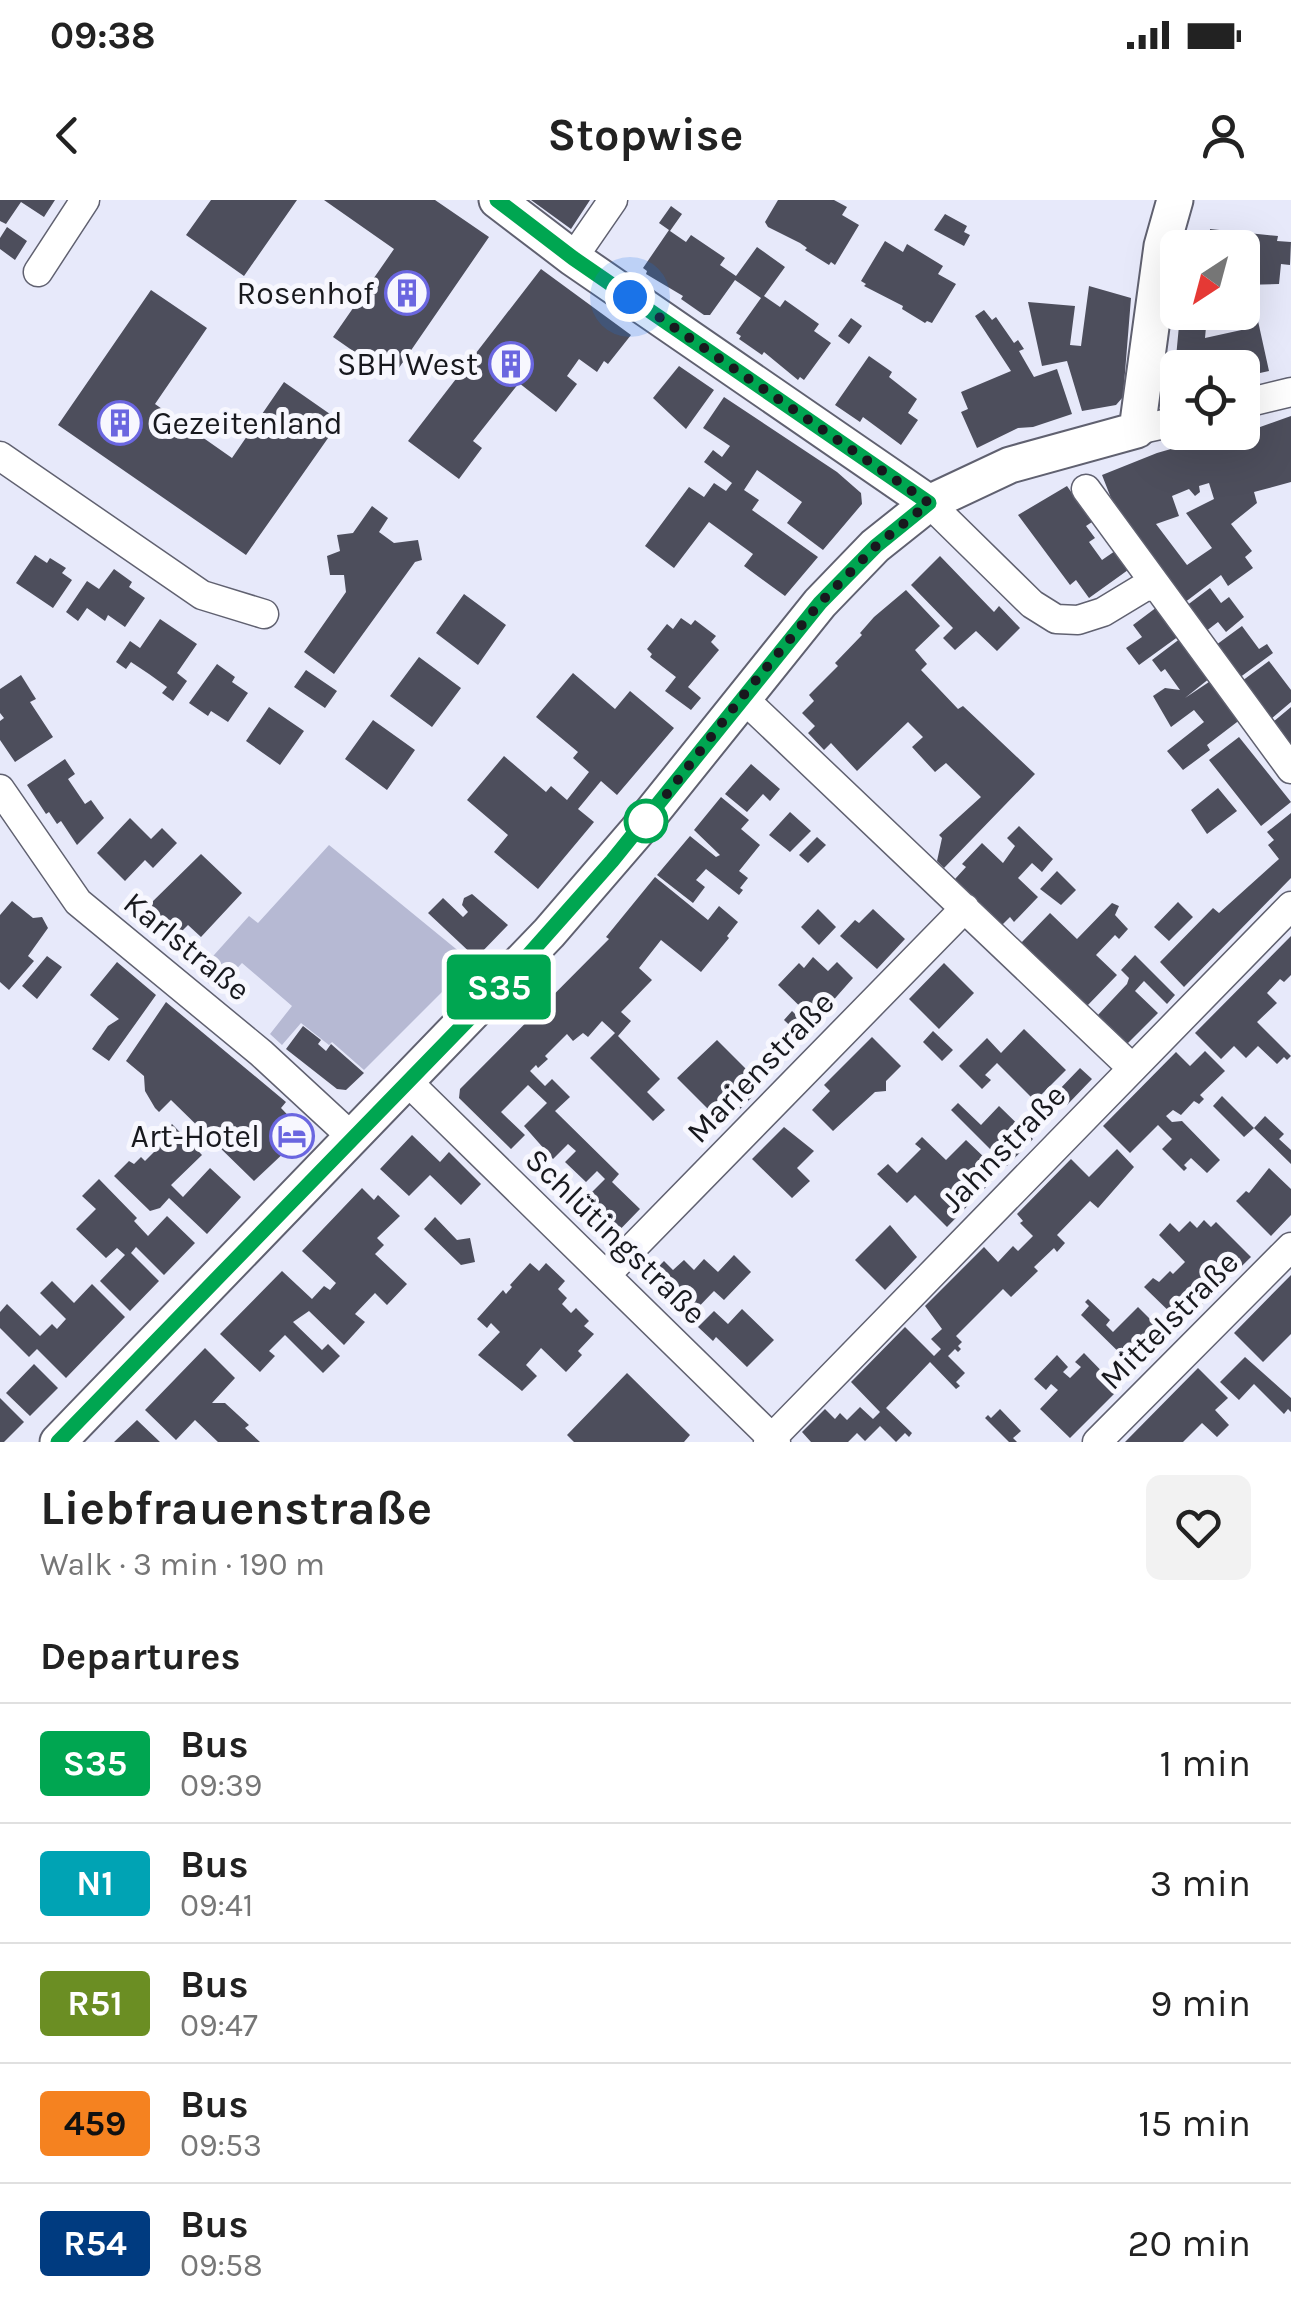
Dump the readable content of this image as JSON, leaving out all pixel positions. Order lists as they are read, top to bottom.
{
  "streets": {
    "street": [
      "Karlstraße",
      "Marienstraße",
      "Jahnstraße",
      "Schlütingstraße",
      "Mittelstraße"
    ]
  },
  "crossings": [
    ["Marienstraße", "Schlütingstraße"],
    ["Jahnstraße", "Schlütingstraße"]
  ],
  "places": {
    "building": ["Rosenhof", "SBH West", "Gezeitenland"],
    "hotel": ["Art-Hotel"]
  },
  "lines": ["bus line S35"],
  "north": "bottom left",
  "page": {
    "status": "09:38",
    "header": "Stopwise",
    "on_map": "S35",
    "heading": [
      ["Liebfrauenstraße", "Walk · 3 min · 190 m"],
      "Departures"
    ],
    "list": [
      {
        "mark": "S35",
        "name": "Bus",
        "note": "09:39",
        "value": "1 min"
      },
      {
        "mark": "N1",
        "name": "Bus",
        "note": "09:41",
        "value": "3 min"
      },
      {
        "mark": "R51",
        "name": "Bus",
        "note": "09:47",
        "value": "9 min"
      },
      {
        "mark": "459",
        "name": "Bus",
        "note": "09:53",
        "value": "15 min"
      },
      {
        "mark": "R54",
        "name": "Bus",
        "note": "09:58",
        "value": "20 min"
      }
    ]
  }
}
